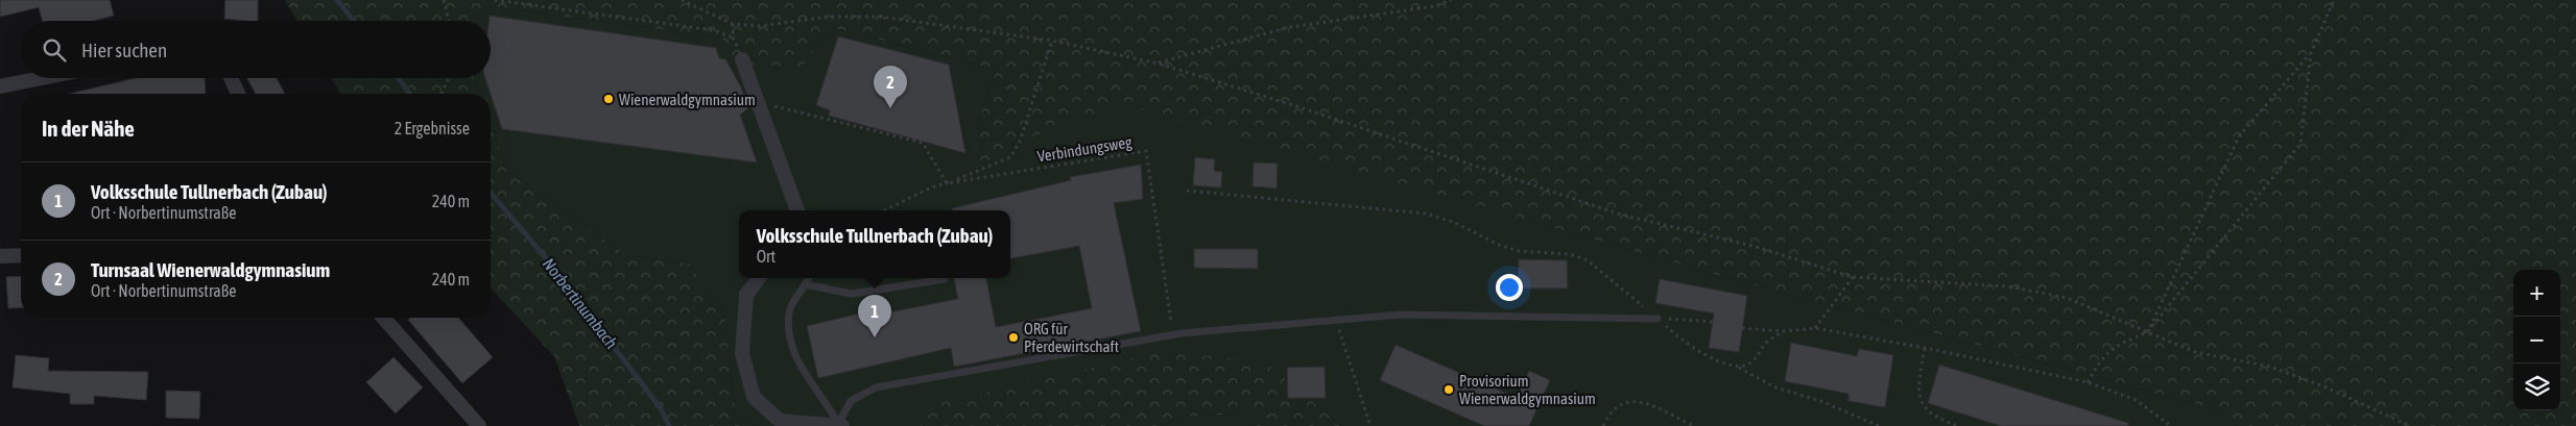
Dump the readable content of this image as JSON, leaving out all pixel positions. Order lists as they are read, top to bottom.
{
  "streets": {
    "path": ["Verbindungsweg"]
  },
  "water": ["Norbertinumbach"],
  "places": ["Wienerwaldgymnasium", "ORG für Pferdewirtschaft", "Provisorium Wienerwaldgymnasium"],
  "page": {
    "search": "Hier suchen",
    "pins": ["2", "1"],
    "heading": ["In der Nähe", "2 Ergebnisse"],
    "list": [
      {
        "mark": "1",
        "name": "Volksschule Tullnerbach (Zubau)",
        "note": "Ort · Norbertinumstraße",
        "value": "240 m"
      },
      {
        "mark": "2",
        "name": "Turnsaal Wienerwaldgymnasium",
        "note": "Ort · Norbertinumstraße",
        "value": "240 m"
      }
    ],
    "popup": ["Volksschule Tullnerbach (Zubau)", "Ort"],
    "map_buttons": ["+", "−"]
  }
}
